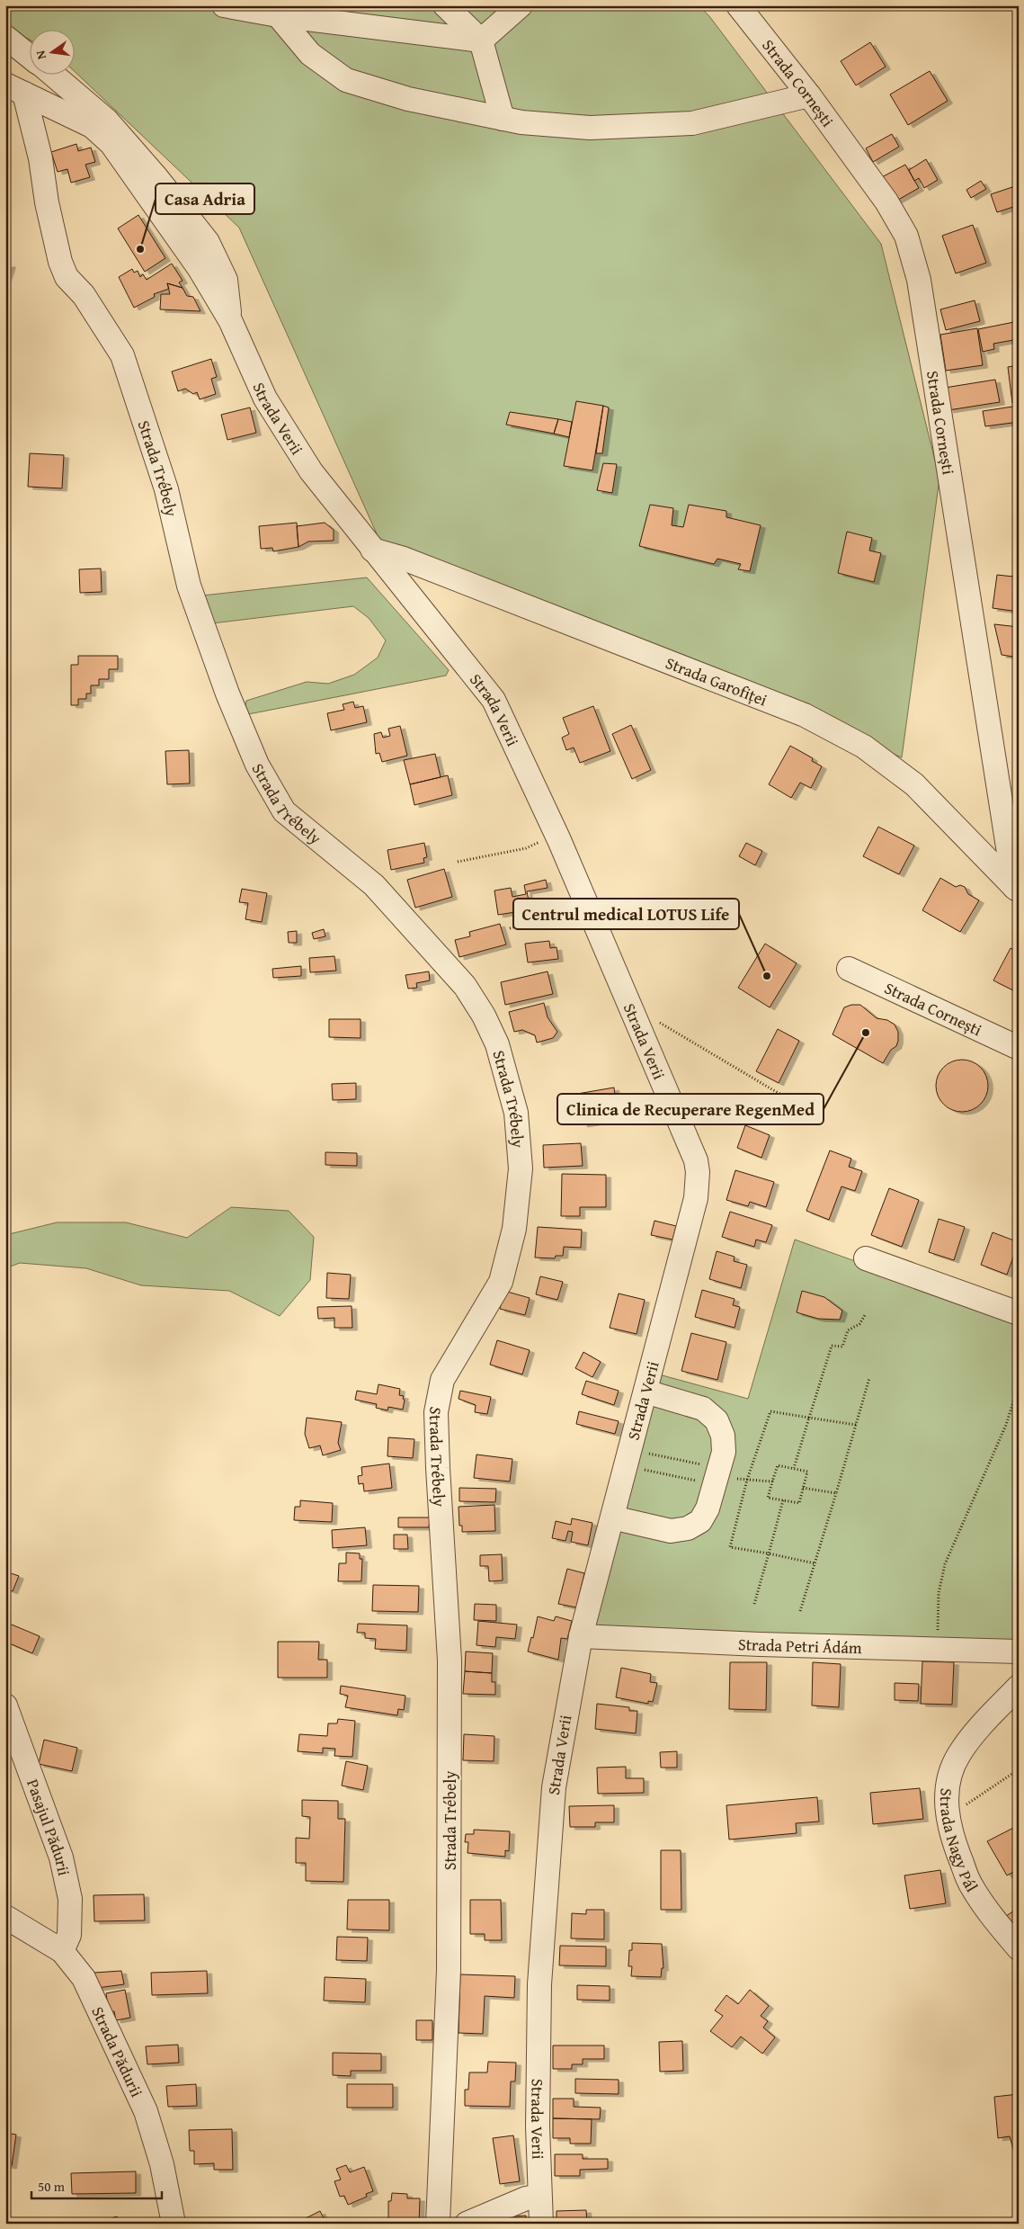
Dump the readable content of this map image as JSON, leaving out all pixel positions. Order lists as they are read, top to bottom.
{
  "streets": {
    "street": [
      "Strada Cornești",
      "Strada Verii",
      "Strada Trébely",
      "Strada Garofiței",
      "Strada Petri Ádám",
      "Pasajul Pădurii",
      "Strada Nagy Pál",
      "Strada Pădurii"
    ]
  },
  "crossings": [
    ["Strada Cornești", "Strada Garofiței"],
    ["Strada Verii", "Strada Trébely"],
    ["Strada Verii", "Strada Garofiței"],
    ["Strada Verii", "Strada Petri Ádám"],
    ["Pasajul Pădurii", "Strada Pădurii"]
  ],
  "places": ["Casa Adria", "Centrul medical LOTUS Life", "Clinica de Recuperare RegenMed"],
  "scale_bar": "50 m",
  "north": "left"
}
